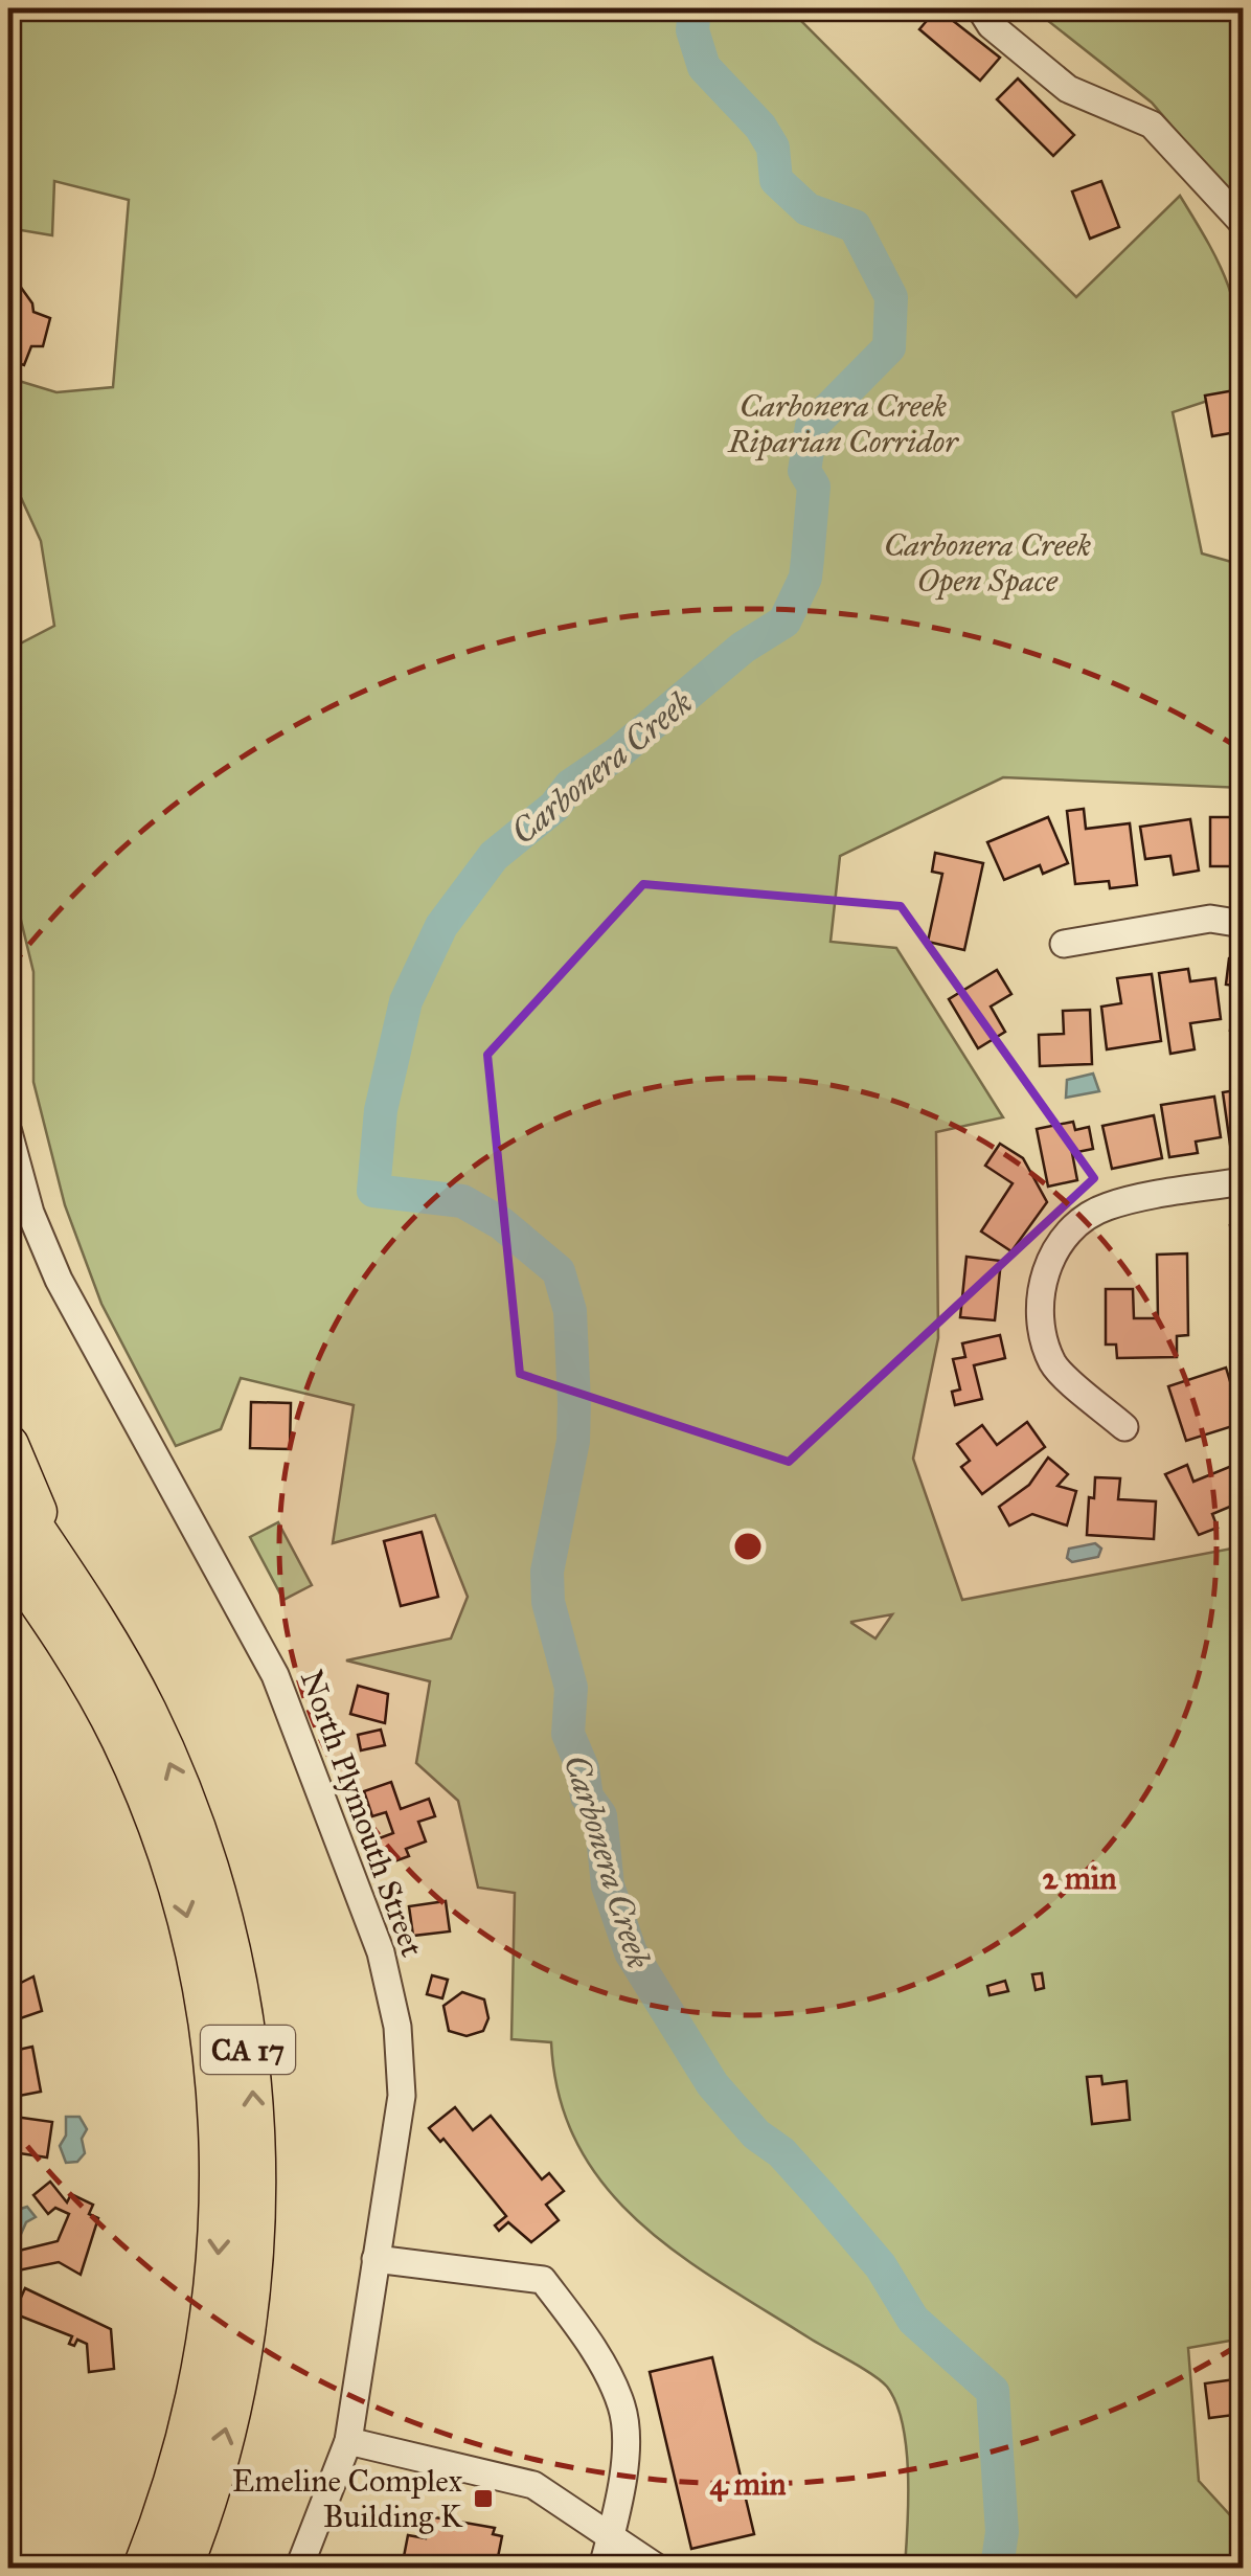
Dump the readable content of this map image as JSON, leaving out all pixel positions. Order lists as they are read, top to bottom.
{
  "streets": {
    "highway": ["CA 17"],
    "street": ["North Plymouth Street"]
  },
  "water": ["Carbonera Creek"],
  "parks": ["Carbonera Creek Riparian Corridor", "Carbonera Creek Open Space"],
  "places": {
    "transit": ["Emeline Complex Building K"]
  },
  "rings": ["2 min", "4 min"]
}
